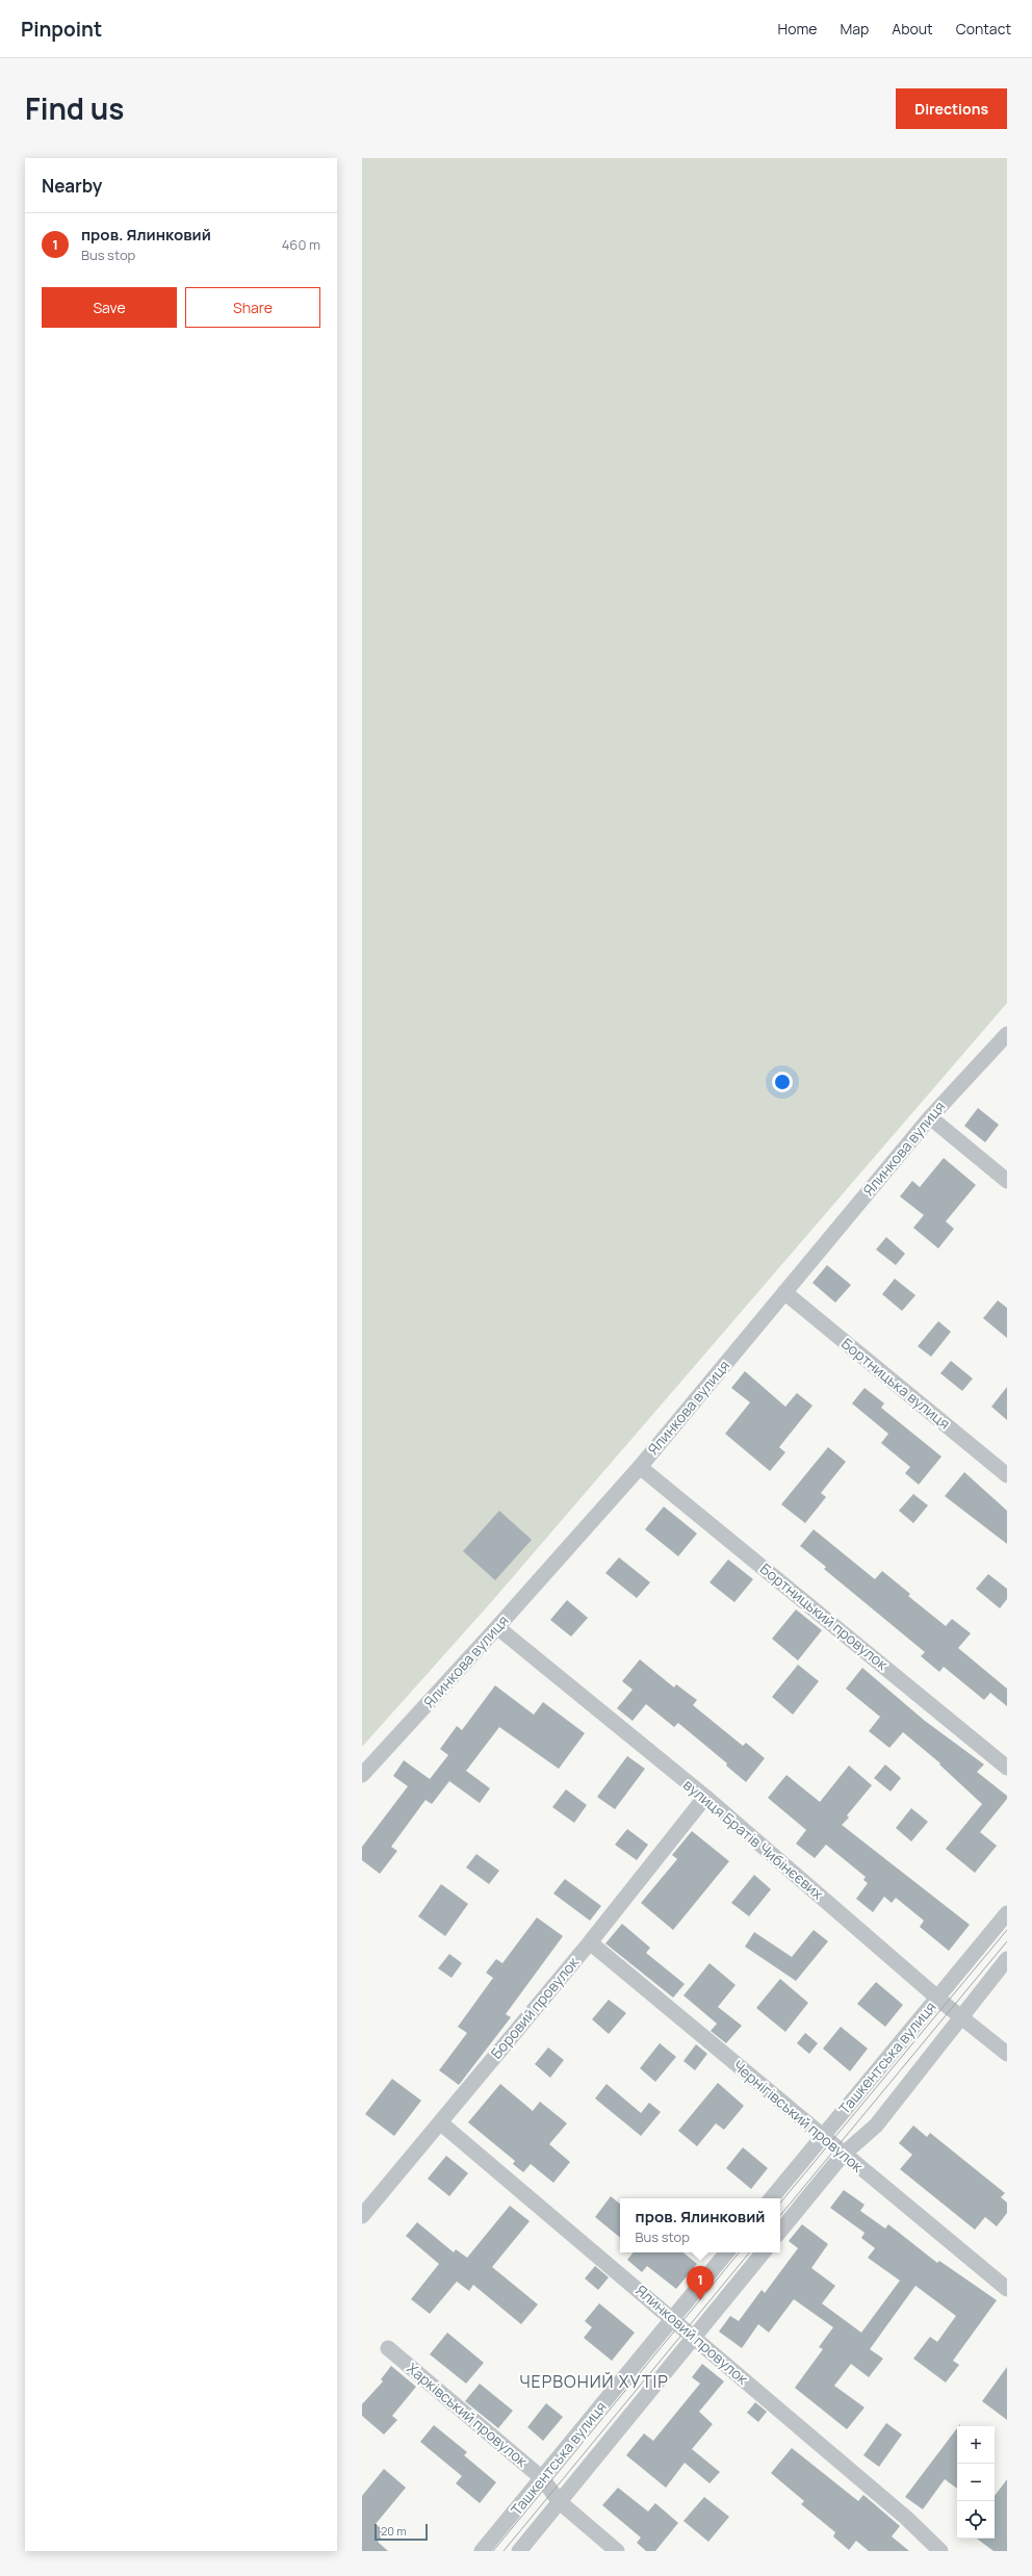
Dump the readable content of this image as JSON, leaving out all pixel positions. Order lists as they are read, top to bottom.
{
  "streets": {
    "street": [
      "Ялинкова вулиця",
      "Бортницька вулиця",
      "Бортницький провулок",
      "вулиця Братів Чибінєєвих",
      "Боровий провулок",
      "Ташкентська вулиця",
      "Чернігівський провулок",
      "Ялинковий провулок",
      "Харківський провулок"
    ]
  },
  "crossings": [
    ["Ялинкова вулиця", "Бортницька вулиця"],
    ["Ялинкова вулиця", "Бортницький провулок"],
    ["Ялинкова вулиця", "вулиця Братів Чибінєєвих"],
    ["вулиця Братів Чибінєєвих", "Боровий провулок"],
    ["вулиця Братів Чибінєєвих", "Ташкентська вулиця"],
    ["Боровий провулок", "Чернігівський провулок"],
    ["Боровий провулок", "Ялинковий провулок"],
    ["Ташкентська вулиця", "Чернігівський провулок"],
    ["Ташкентська вулиця", "Ялинковий провулок"],
    ["Ташкентська вулиця", "Харківський провулок"]
  ],
  "districts": ["ЧЕРВОНИЙ ХУТІР"],
  "scale_bar": "20 m",
  "page": {
    "header": "Pinpoint",
    "nav": [
      "Home",
      "Map",
      "About",
      "Contact"
    ],
    "title": "Find us",
    "buttons": [
      "Directions",
      ["Save", "Share"]
    ],
    "heading": "Nearby",
    "list": [
      {
        "mark": "1",
        "name": "пров. Ялинковий",
        "note": "Bus stop",
        "value": "460 m"
      }
    ],
    "popup": ["пров. Ялинковий", "Bus stop"],
    "pins": "1",
    "map_buttons": ["+", "−"],
    "scale": "20 m"
  }
}
